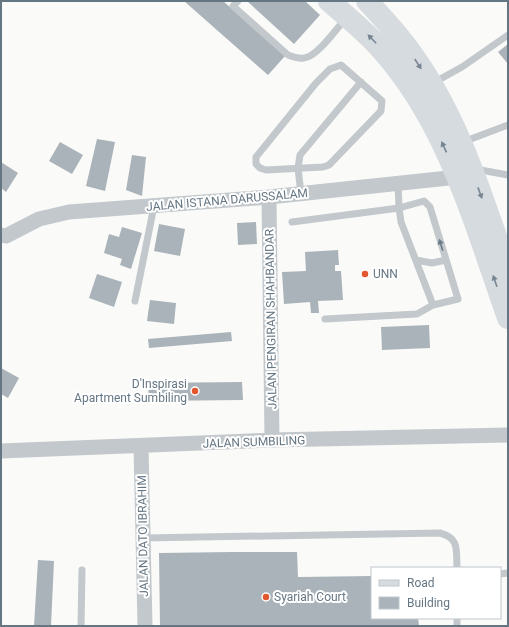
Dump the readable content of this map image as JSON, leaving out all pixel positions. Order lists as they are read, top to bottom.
{
  "streets": {
    "street": [
      "JALAN ISTANA DARUSSALAM",
      "JALAN PENGIRAN SHAHBANDAR",
      "JALAN SUMBILING",
      "JALAN DATO IBRAHIM"
    ]
  },
  "crossings": [
    ["JALAN ISTANA DARUSSALAM", "JALAN PENGIRAN SHAHBANDAR"],
    ["JALAN PENGIRAN SHAHBANDAR", "JALAN SUMBILING"],
    ["JALAN SUMBILING", "JALAN DATO IBRAHIM"]
  ],
  "places": ["UNN", "D'Inspirasi Apartment Sumbiling", "Syariah Court"],
  "legend": ["Road", "Building"]
}
